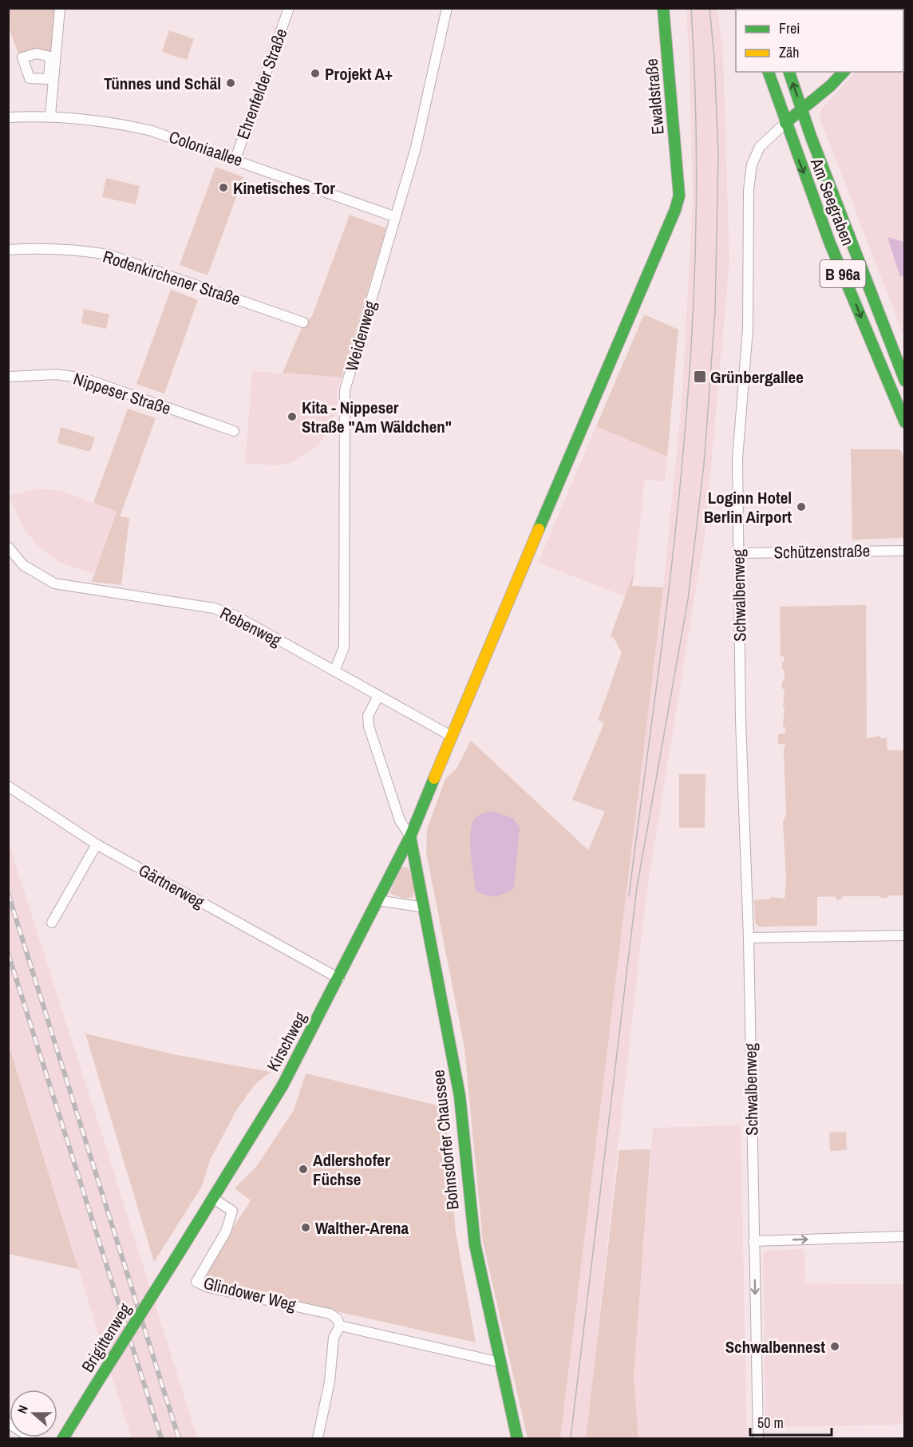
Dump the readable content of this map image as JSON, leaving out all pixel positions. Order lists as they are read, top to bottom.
{
  "streets": {
    "street": [
      "Ehrenfelder Straße",
      "Ewaldstraße",
      "Coloniaallee",
      "Am Seegraben",
      "B 96a",
      "Rodenkirchener Straße",
      "Weidenweg",
      "Nippeser Straße",
      "Schützenstraße",
      "Schwalbenweg",
      "Rebenweg",
      "Gärtnerweg",
      "Kirschweg",
      "Bohnsdorfer Chaussee",
      "Glindower Weg",
      "Brigittenweg"
    ]
  },
  "crossings": [
    ["Ehrenfelder Straße", "Coloniaallee"],
    ["Ewaldstraße", "Rebenweg"],
    ["Ewaldstraße", "Kirschweg"],
    ["Coloniaallee", "Weidenweg"],
    ["Am Seegraben", "Schwalbenweg"],
    ["Weidenweg", "Rebenweg"],
    ["Schützenstraße", "Schwalbenweg"],
    ["Rebenweg", "Kirschweg"],
    ["Gärtnerweg", "Kirschweg"],
    ["Kirschweg", "Bohnsdorfer Chaussee"],
    ["Kirschweg", "Glindower Weg"],
    ["Kirschweg", "Brigittenweg"],
    ["Bohnsdorfer Chaussee", "Glindower Weg"]
  ],
  "places": {
    "other": [
      "Projekt A+",
      "Tünnes und Schäl",
      "Kinetisches Tor",
      "Kita - Nippeser Straße \"Am Wäldchen\"",
      "Loginn Hotel Berlin Airport",
      "Adlershofer Füchse",
      "Walther-Arena",
      "Schwalbennest"
    ],
    "transit": ["Grünbergallee"]
  },
  "legend": ["Frei", "Zäh"],
  "scale_bar": "50 m",
  "north": "left"
}
